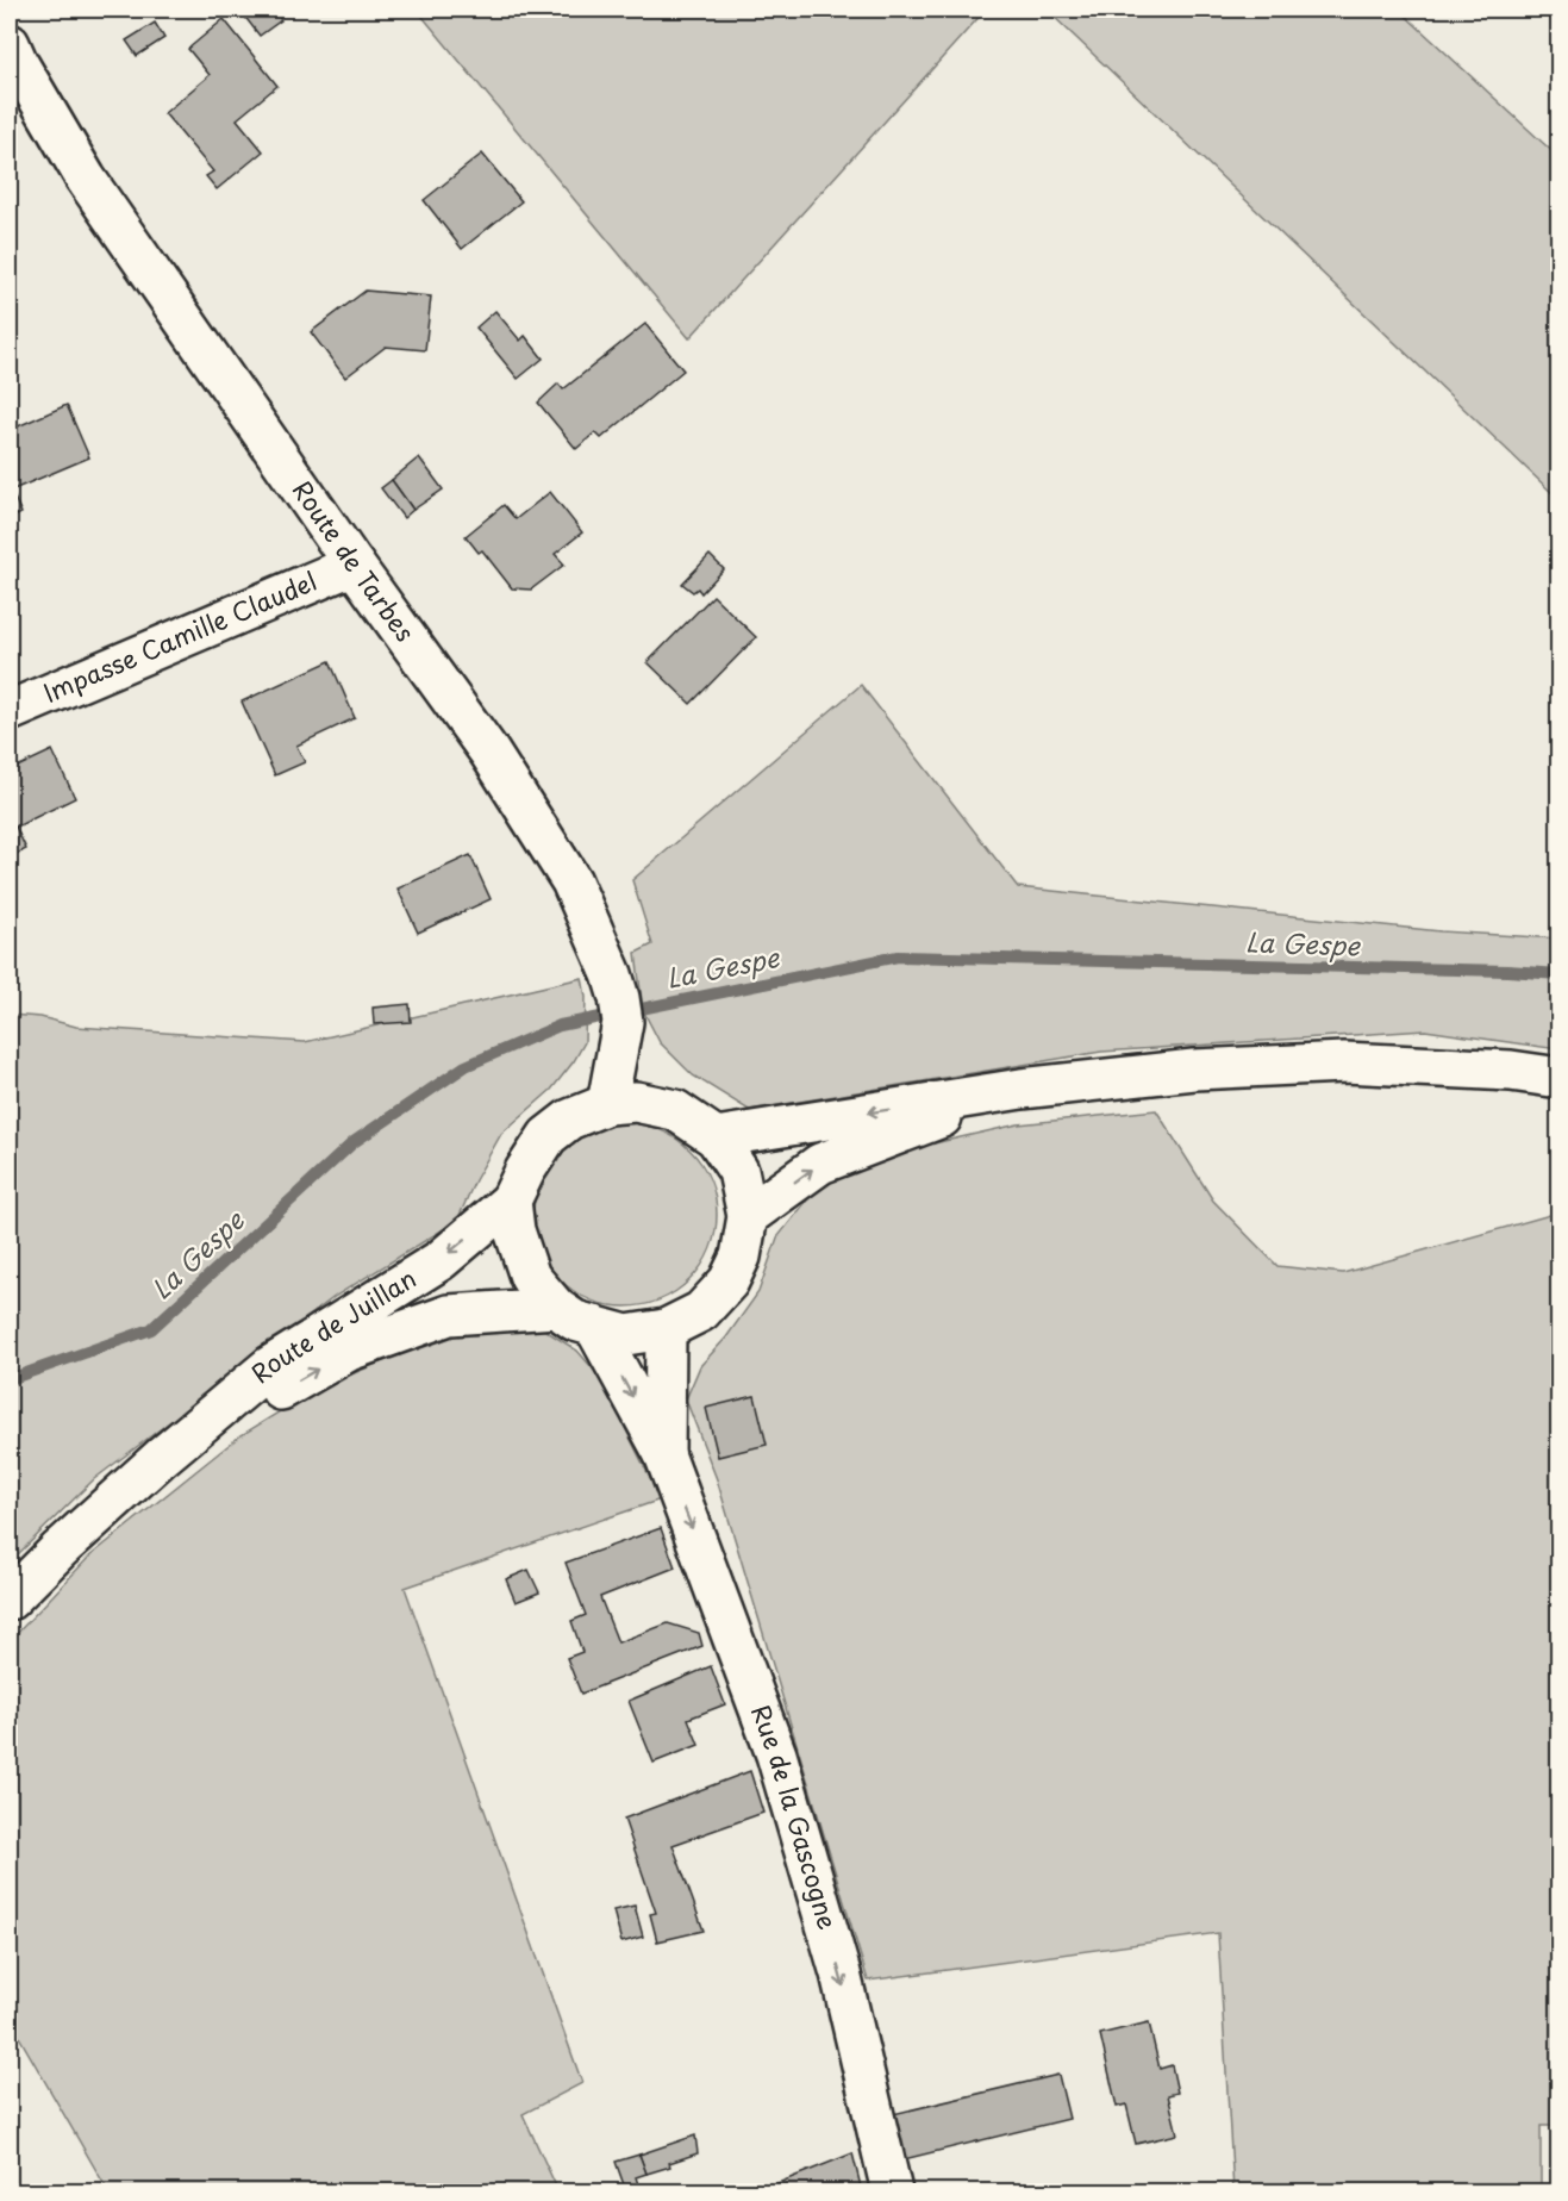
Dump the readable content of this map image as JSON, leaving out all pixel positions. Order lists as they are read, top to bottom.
{
  "streets": {
    "main road": [
      "Route de Tarbes",
      "Impasse Camille Claudel",
      "Route de Juillan",
      "Rue de la Gascogne"
    ]
  },
  "crossings": [
    ["Route de Tarbes", "Impasse Camille Claudel"],
    ["Route de Tarbes", "Route de Juillan"],
    ["Route de Tarbes", "Rue de la Gascogne"],
    ["Route de Juillan", "Rue de la Gascogne"]
  ],
  "one_way": ["Rue de la Gascogne"],
  "water": ["La Gespe"]
}
